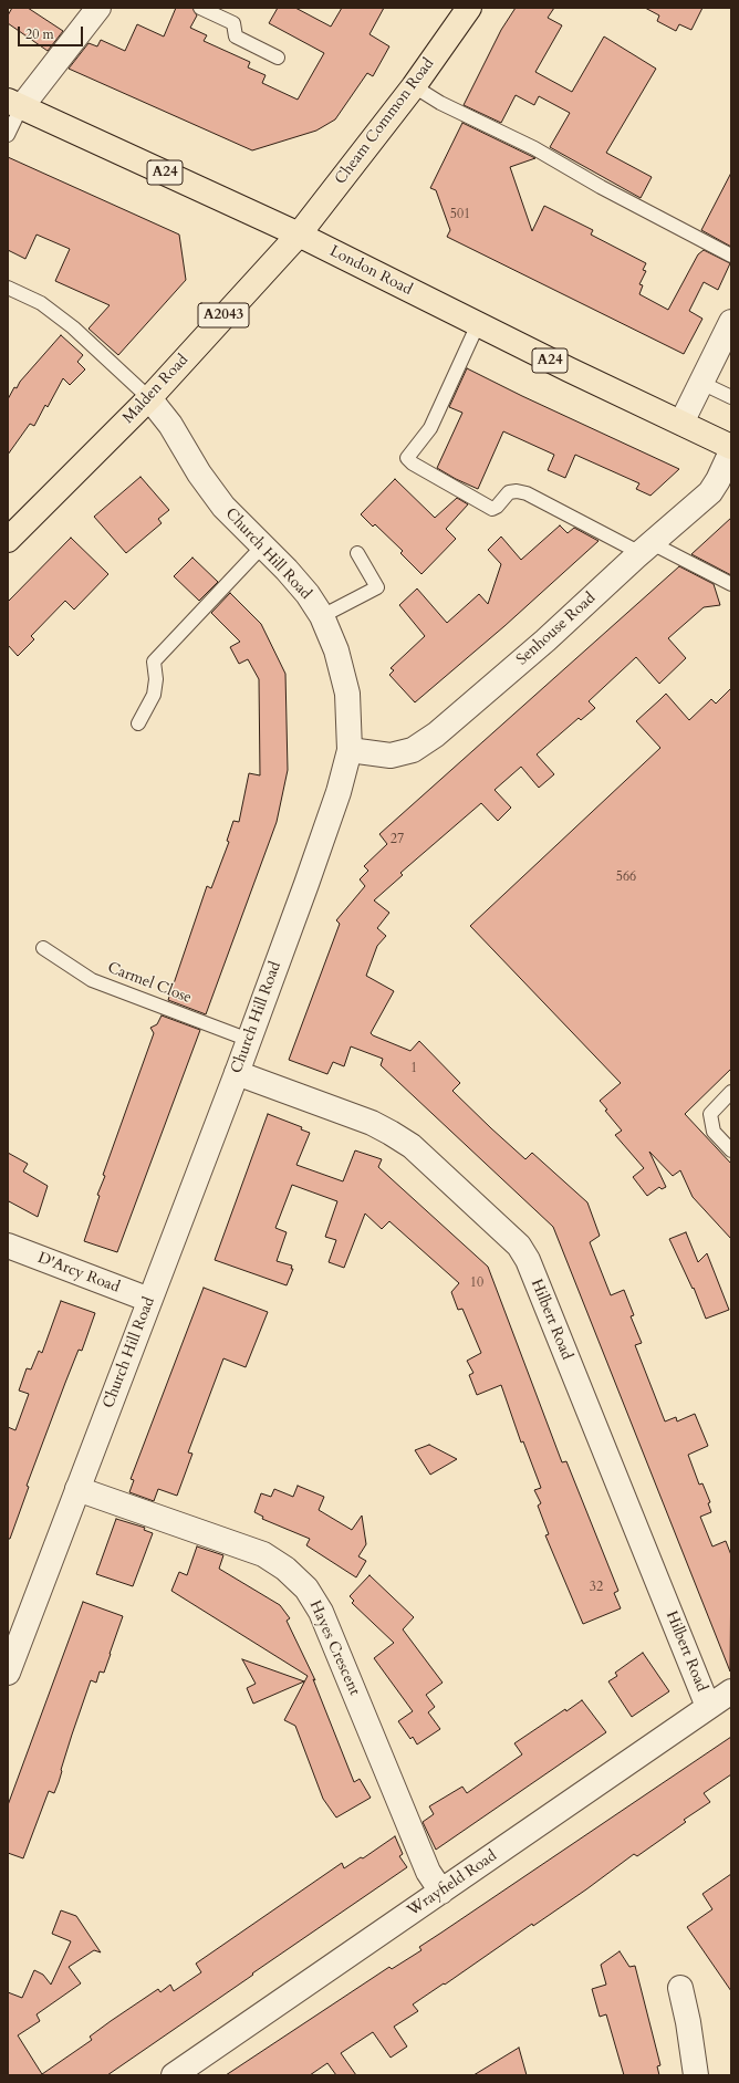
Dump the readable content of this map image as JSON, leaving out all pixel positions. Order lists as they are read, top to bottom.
{
  "streets": {
    "main road": [
      "Cheam Common Road",
      "A24",
      "London Road",
      "A2043",
      "Malden Road"
    ],
    "street": [
      "Church Hill Road",
      "Senhouse Road",
      "D'Arcy Road",
      "Hilbert Road",
      "Hayes Crescent",
      "Wrayfield Road"
    ],
    "lane": ["Carmel Close"]
  },
  "crossings": [
    ["Cheam Common Road", "London Road"],
    ["Cheam Common Road", "Malden Road"],
    ["London Road", "Malden Road"],
    ["Malden Road", "Church Hill Road"],
    ["Church Hill Road", "Senhouse Road"],
    ["Church Hill Road", "Carmel Close"],
    ["Church Hill Road", "D'Arcy Road"],
    ["Church Hill Road", "Hilbert Road"],
    ["Church Hill Road", "Hayes Crescent"],
    ["Hilbert Road", "Wrayfield Road"],
    ["Hayes Crescent", "Wrayfield Road"]
  ],
  "house_numbers": [
    "501",
    "27",
    "566",
    "1",
    "10",
    "32"
  ],
  "scale_bar": "20 m"
}
